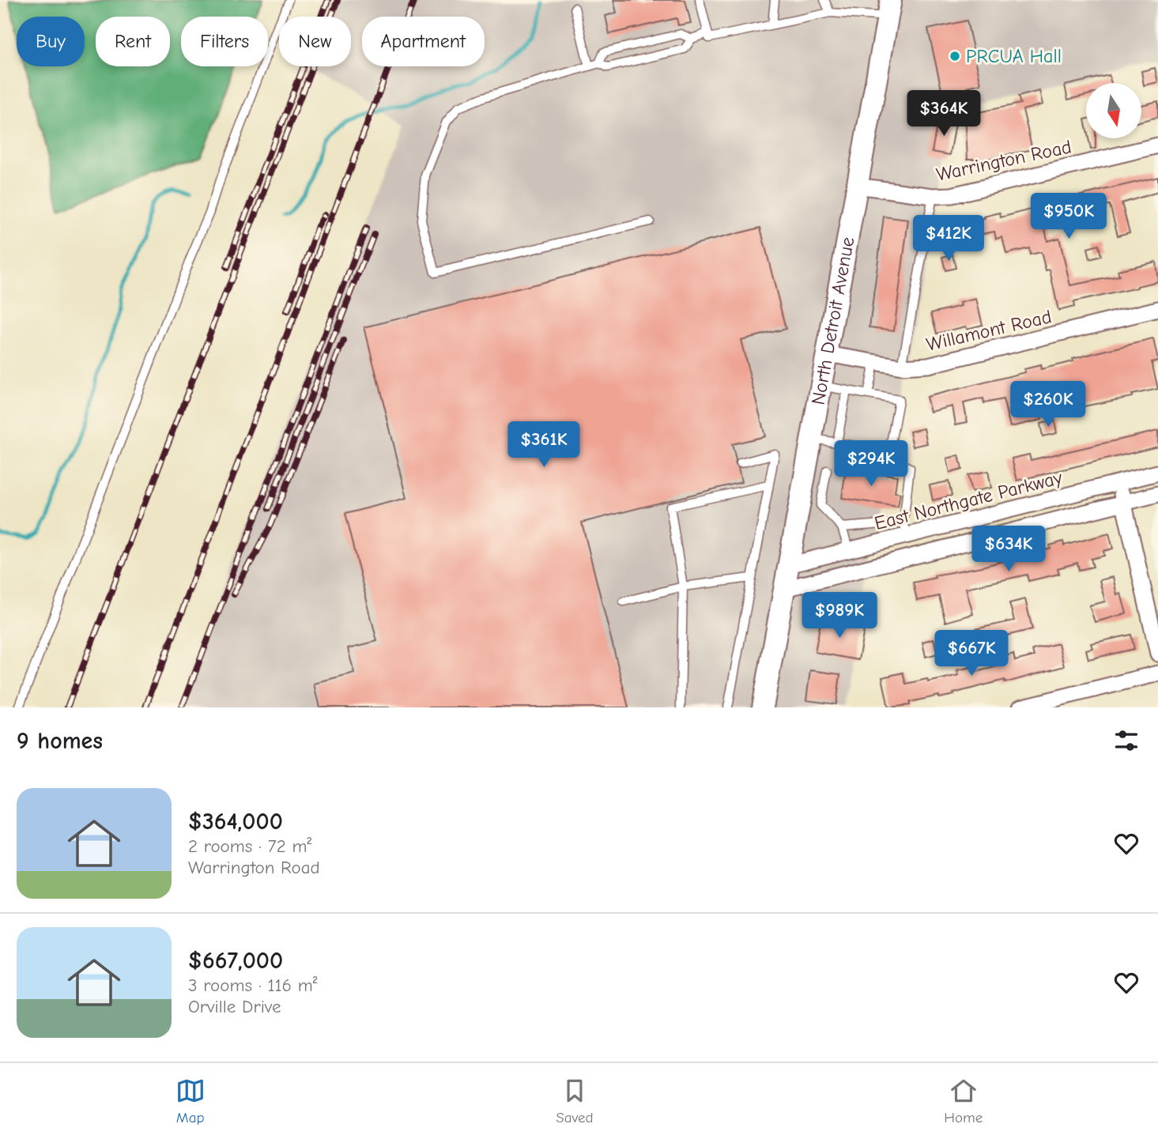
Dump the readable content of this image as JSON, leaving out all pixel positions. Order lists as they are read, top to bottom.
{
  "streets": {
    "main road": ["North Detroit Avenue"],
    "street": ["Warrington Road", "Willamont Road", "East Northgate Parkway"]
  },
  "crossings": [
    ["Warrington Road", "North Detroit Avenue"],
    ["North Detroit Avenue", "Willamont Road"],
    ["North Detroit Avenue", "East Northgate Parkway"]
  ],
  "places": ["PRCUA Hall"],
  "north": "bottom",
  "page": {
    "chip": [
      "Buy",
      "Rent",
      "Filters",
      "New",
      "Apartment"
    ],
    "price": [
      "$364K",
      "$950K",
      "$412K",
      "$260K",
      "$361K",
      "$294K",
      "$634K",
      "$989K",
      "$667K"
    ],
    "heading": "9 homes",
    "list": [
      {
        "name": "$364,000",
        "note": "2 rooms · 72 m² · Warrington Road"
      },
      {
        "name": "$667,000",
        "note": "3 rooms · 116 m² · Orville Drive"
      }
    ],
    "tabs": ["Map", "Saved", "Home"]
  }
}
